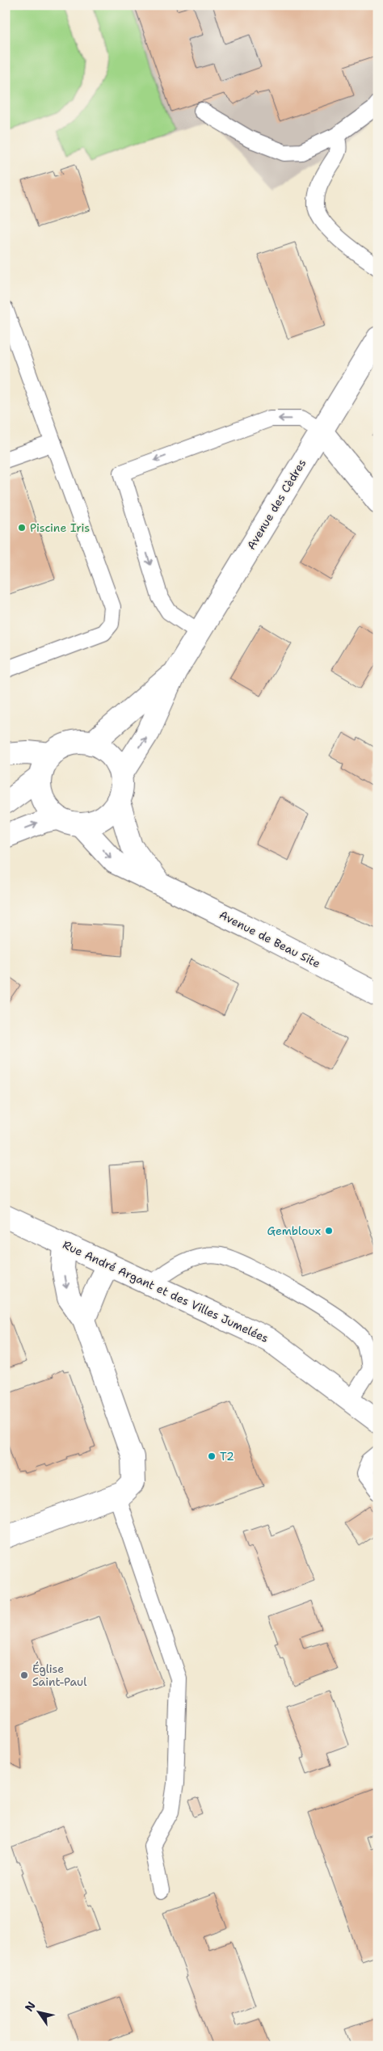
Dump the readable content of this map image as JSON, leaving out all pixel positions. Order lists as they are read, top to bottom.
{
  "streets": {
    "street": ["Avenue des Cèdres", "Avenue de Beau Site", "Rue André Argant et des Villes Jumelées"]
  },
  "crossings": [
    ["Avenue des Cèdres", "Avenue de Beau Site"]
  ],
  "places": [
    "Piscine Iris",
    "Gembloux",
    "T2",
    "Église Saint-Paul"
  ],
  "north": "top left"
}
